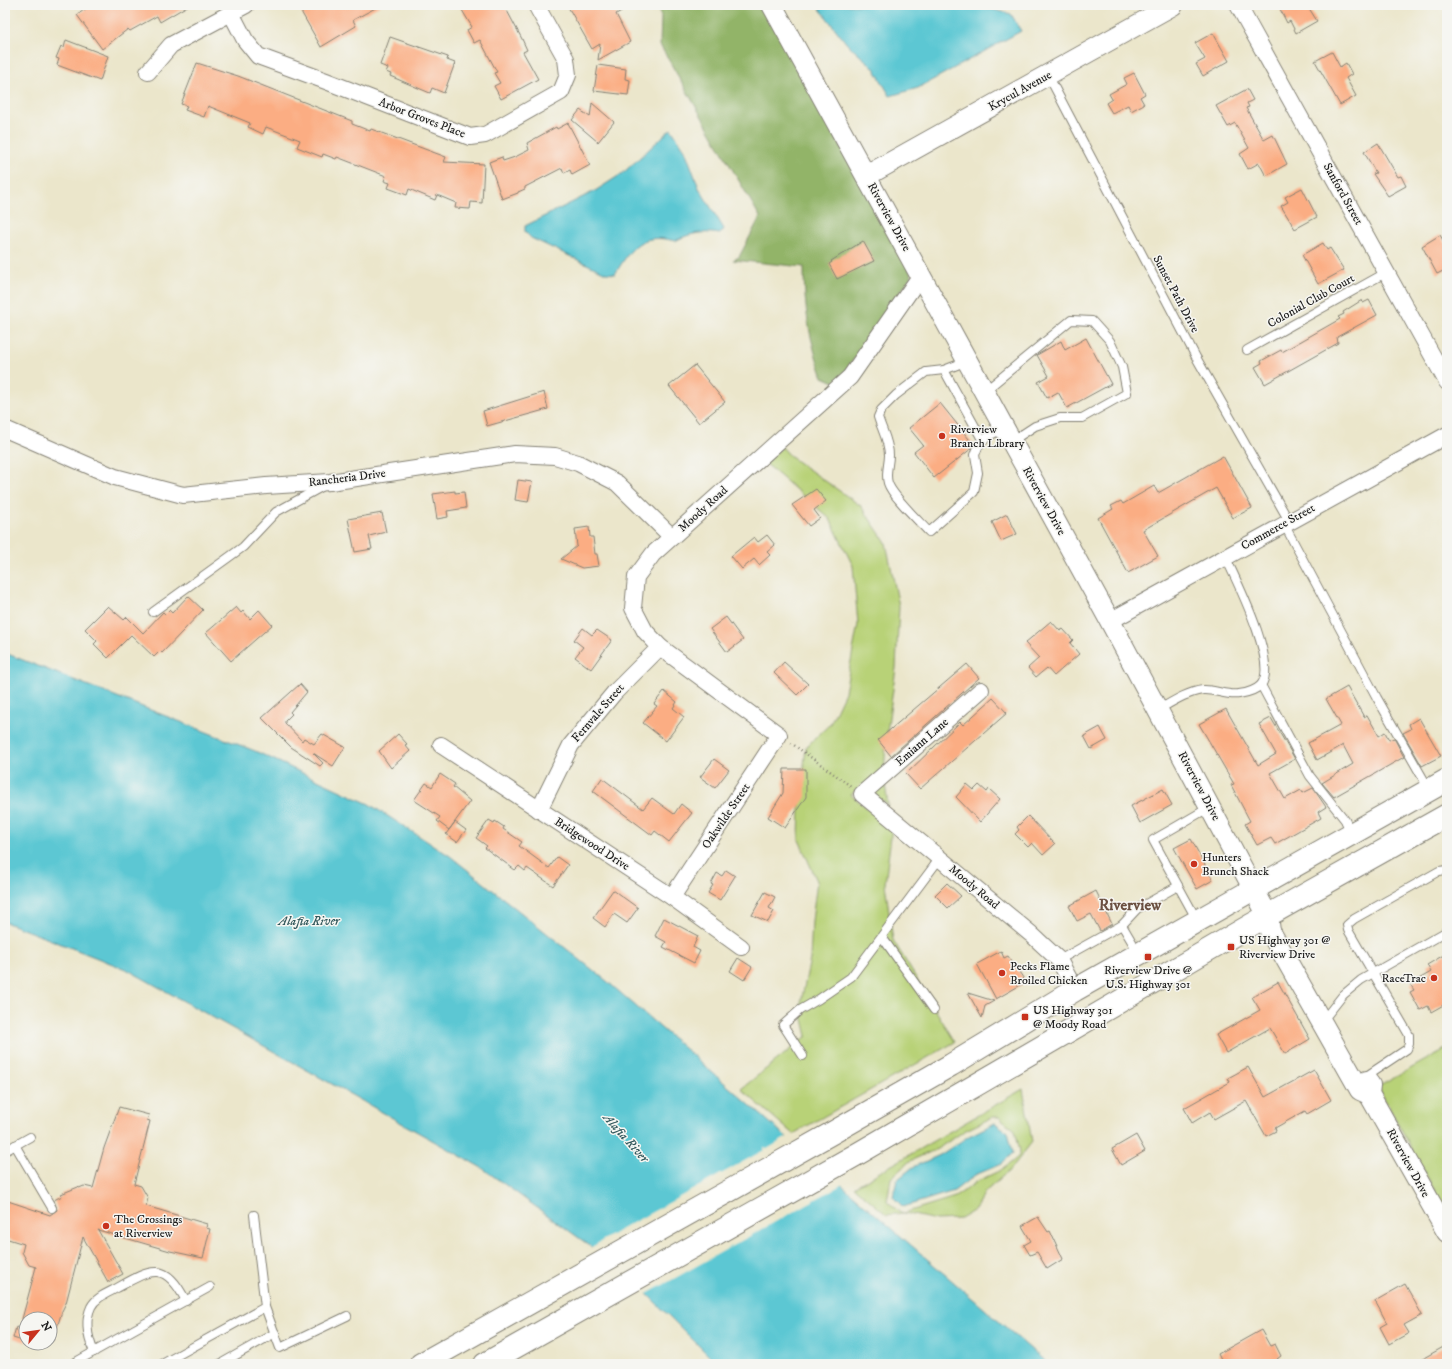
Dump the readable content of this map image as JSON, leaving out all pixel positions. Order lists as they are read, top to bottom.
{
  "streets": {
    "street": [
      "Krycul Avenue",
      "Arbor Groves Place",
      "Sanford Street",
      "Riverview Drive",
      "Rancheria Drive",
      "Moody Road",
      "Commerce Street",
      "Fernvale Street",
      "Emiann Lane",
      "Oakwilde Street",
      "Bridgewood Drive"
    ],
    "lane": ["Sunset Path Drive", "Colonial Club Court"]
  },
  "crossings": [
    ["Krycul Avenue", "Riverview Drive"],
    ["Krycul Avenue", "Sunset Path Drive"],
    ["Sanford Street", "Colonial Club Court"],
    ["Riverview Drive", "Moody Road"],
    ["Riverview Drive", "Commerce Street"],
    ["Sunset Path Drive", "Commerce Street"],
    ["Rancheria Drive", "Moody Road"],
    ["Moody Road", "Fernvale Street"],
    ["Moody Road", "Emiann Lane"],
    ["Moody Road", "Oakwilde Street"],
    ["Fernvale Street", "Bridgewood Drive"],
    ["Oakwilde Street", "Bridgewood Drive"]
  ],
  "districts": ["Riverview"],
  "water": ["Alafia River"],
  "places": {
    "other": [
      "Riverview Branch Library",
      "Hunters Brunch Shack",
      "Pecks Flame Broiled Chicken",
      "RaceTrac",
      "The Crossings at Riverview"
    ],
    "transit": ["US Highway 301 @ Riverview Drive", "Riverview Drive @ U.S. Highway 301", "US Highway 301 @ Moody Road"]
  },
  "north": "top right"
}
